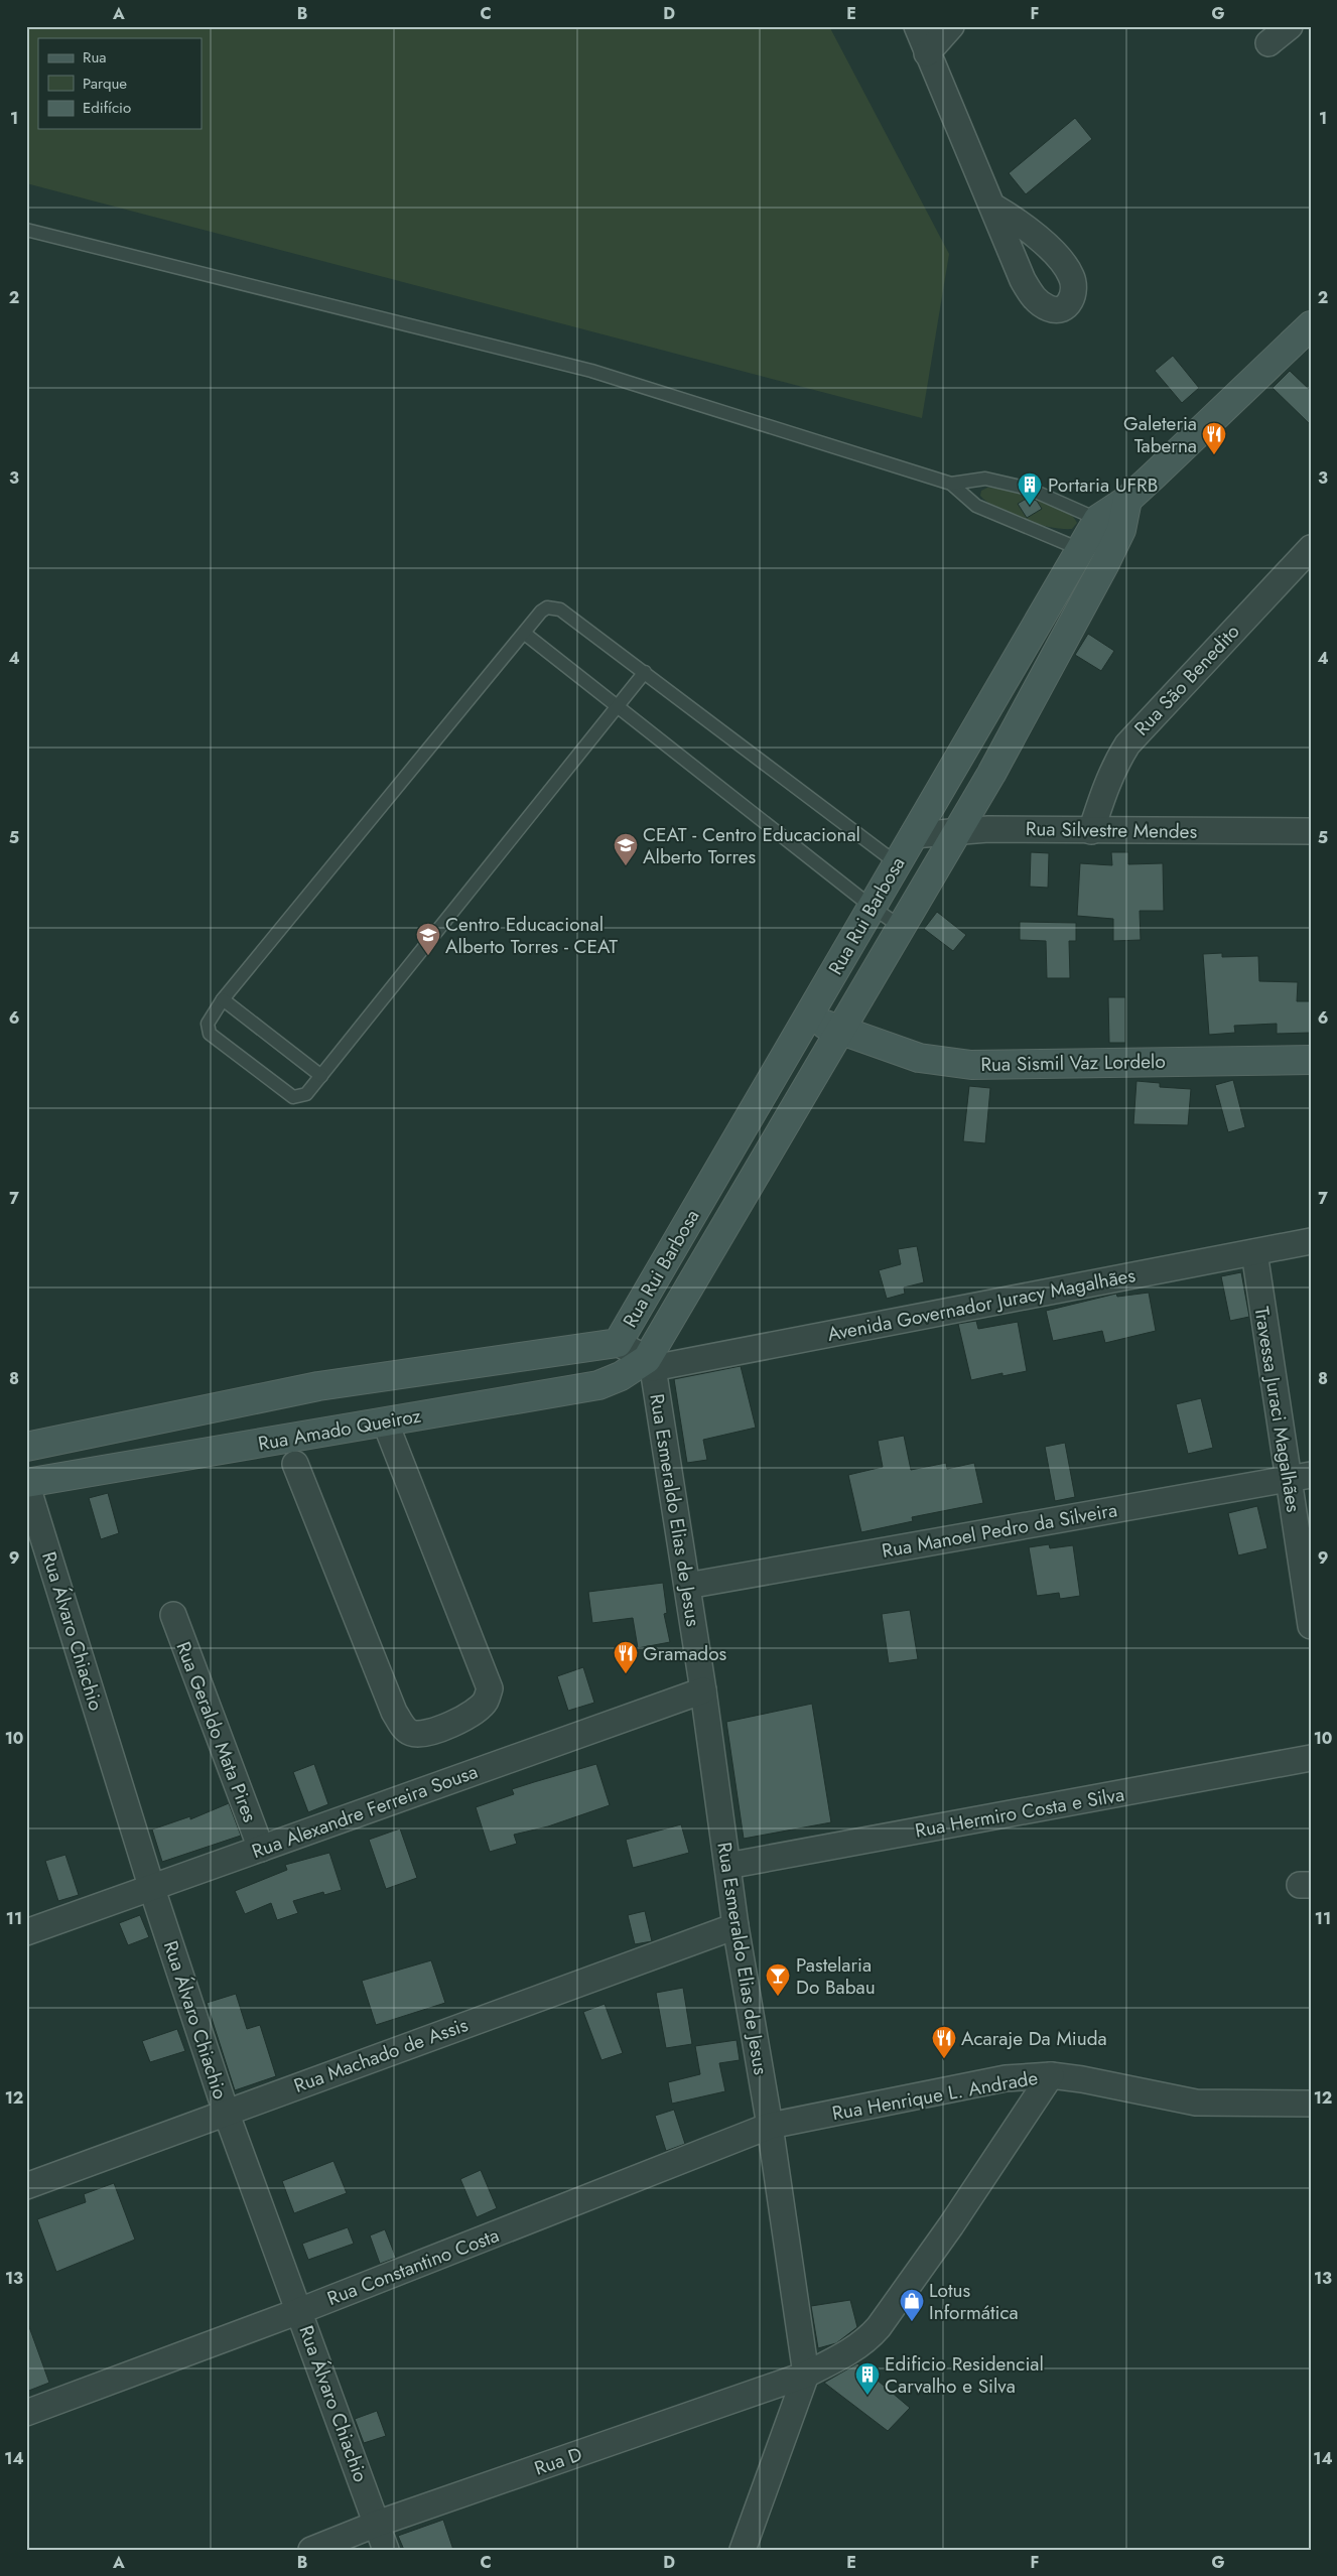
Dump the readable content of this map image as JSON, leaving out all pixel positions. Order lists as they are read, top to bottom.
{
  "streets": {
    "street": [
      "Rua São Benedito",
      "Rua Silvestre Mendes",
      "Rua Rui Barbosa",
      "Rua Sismil Vaz Lordelo",
      "Avenida Governador Juracy Magalhães",
      "Travessa Juraci Magalhães",
      "Rua Amado Queiroz",
      "Rua Esmeraldo Elias de Jesus",
      "Rua Manoel Pedro da Silveira",
      "Rua Álvaro Chiachio",
      "Rua Geraldo Mata Pires",
      "Rua Alexandre Ferreira Sousa",
      "Rua Hermiro Costa e Silva",
      "Rua Machado de Assis",
      "Rua Henrique L. Andrade",
      "Rua Constantino Costa",
      "Rua D"
    ]
  },
  "crossings": [
    ["Rua São Benedito", "Rua Silvestre Mendes"],
    ["Rua Silvestre Mendes", "Rua Rui Barbosa"],
    ["Rua Rui Barbosa", "Rua Sismil Vaz Lordelo"],
    ["Rua Rui Barbosa", "Avenida Governador Juracy Magalhães"],
    ["Rua Rui Barbosa", "Rua Amado Queiroz"],
    ["Rua Rui Barbosa", "Rua Esmeraldo Elias de Jesus"],
    ["Avenida Governador Juracy Magalhães", "Travessa Juraci Magalhães"],
    ["Avenida Governador Juracy Magalhães", "Rua Amado Queiroz"],
    ["Avenida Governador Juracy Magalhães", "Rua Esmeraldo Elias de Jesus"],
    ["Travessa Juraci Magalhães", "Rua Manoel Pedro da Silveira"],
    ["Rua Amado Queiroz", "Rua Esmeraldo Elias de Jesus"],
    ["Rua Amado Queiroz", "Rua Álvaro Chiachio"],
    ["Rua Esmeraldo Elias de Jesus", "Rua Manoel Pedro da Silveira"],
    ["Rua Esmeraldo Elias de Jesus", "Rua Alexandre Ferreira Sousa"],
    ["Rua Esmeraldo Elias de Jesus", "Rua Hermiro Costa e Silva"],
    ["Rua Esmeraldo Elias de Jesus", "Rua Machado de Assis"],
    ["Rua Esmeraldo Elias de Jesus", "Rua Henrique L. Andrade"],
    ["Rua Esmeraldo Elias de Jesus", "Rua Constantino Costa"],
    ["Rua Esmeraldo Elias de Jesus", "Rua D"],
    ["Rua Álvaro Chiachio", "Rua Alexandre Ferreira Sousa"],
    ["Rua Álvaro Chiachio", "Rua Machado de Assis"],
    ["Rua Álvaro Chiachio", "Rua Constantino Costa"],
    ["Rua Álvaro Chiachio", "Rua D"],
    ["Rua Geraldo Mata Pires", "Rua Alexandre Ferreira Sousa"],
    ["Rua Henrique L. Andrade", "Rua Constantino Costa"],
    ["Rua Henrique L. Andrade", "Rua D"]
  ],
  "places": {
    "restaurant": ["Galeteria Taberna", "Gramados", "Acaraje Da Miuda"],
    "building": ["Portaria UFRB", "Edificio Residencial Carvalho e Silva"],
    "school or university": ["CEAT - Centro Educacional Alberto Torres", "Centro Educacional Alberto Torres - CEAT"],
    "bar": ["Pastelaria Do Babau"],
    "shop": ["Lotus Informática"]
  },
  "legend": ["Rua", "Parque", "Edifício"],
  "grid": {
    "columns": [
      "A",
      "B",
      "C",
      "D",
      "E",
      "F",
      "G"
    ],
    "rows": [
      "1",
      "2",
      "3",
      "4",
      "5",
      "6",
      "7",
      "8",
      "9",
      "10",
      "11",
      "12",
      "13",
      "14"
    ]
  }
}
